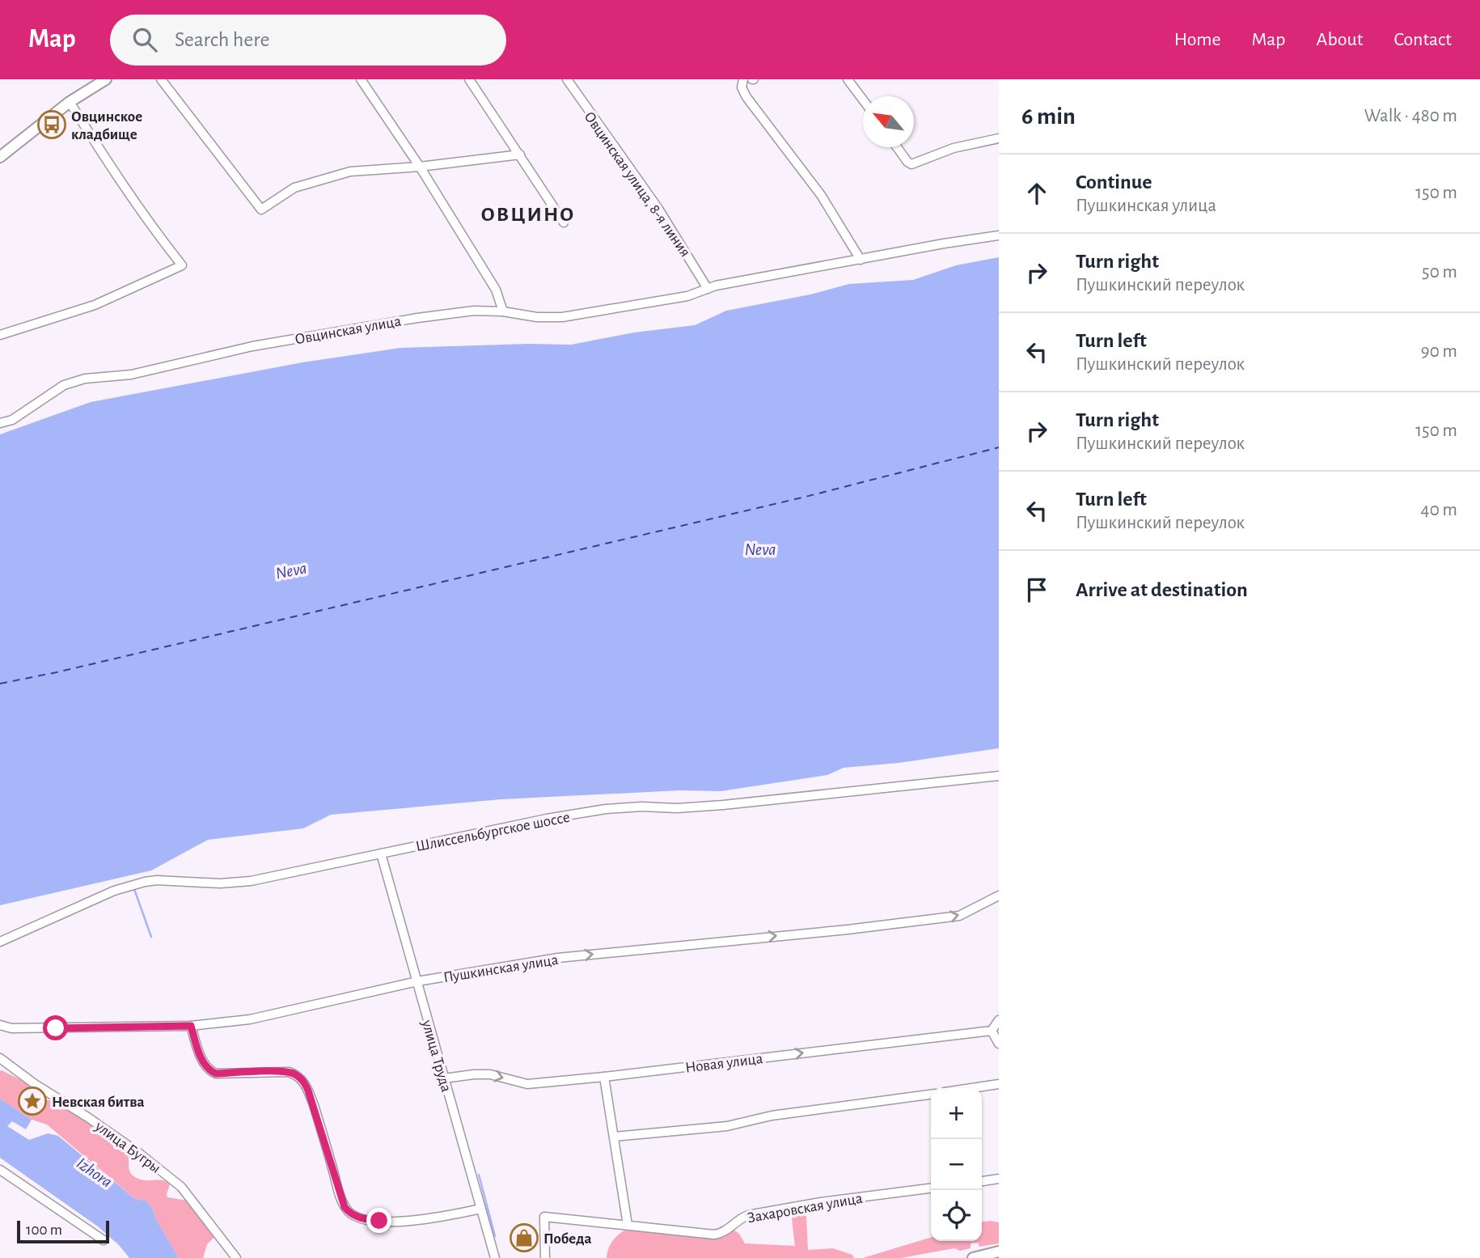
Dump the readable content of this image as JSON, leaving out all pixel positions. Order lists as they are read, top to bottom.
{
  "streets": {
    "street": [
      "Овцинская улица, 8-я линия",
      "Овцинская улица",
      "Шлиссельбургское шоссе",
      "Пушкинская улица",
      "улица Труда",
      "Новая улица",
      "улица Бугры",
      "Захаровская улица"
    ]
  },
  "crossings": [
    ["Овцинская улица, 8-я линия", "Овцинская улица"],
    ["Шлиссельбургское шоссе", "улица Труда"],
    ["Пушкинская улица", "улица Труда"],
    ["улица Труда", "Новая улица"]
  ],
  "one_way": ["Пушкинская улица"],
  "districts": ["ОВЦИНО"],
  "water": ["Neva", "Izhora"],
  "places": {
    "bus stop": ["Овцинское кладбище"],
    "place": ["Невская битва"],
    "shop": ["Победа"]
  },
  "scale_bar": "100 m",
  "north": "top left",
  "page": {
    "header": "Map",
    "search": "Search here",
    "nav": [
      "Home",
      "Map",
      "About",
      "Contact"
    ],
    "heading": ["6 min", "Walk · 480 m"],
    "list": [
      ["Continue", "Пушкинская улица", "150 m"],
      ["Turn right", "Пушкинский переулок", "50 m"],
      ["Turn left", "Пушкинский переулок", "90 m"],
      ["Turn right", "Пушкинский переулок", "150 m"],
      ["Turn left", "Пушкинский переулок", "40 m"],
      "Arrive at destination"
    ],
    "map_buttons": ["+", "−"],
    "scale": "100 m"
  }
}
